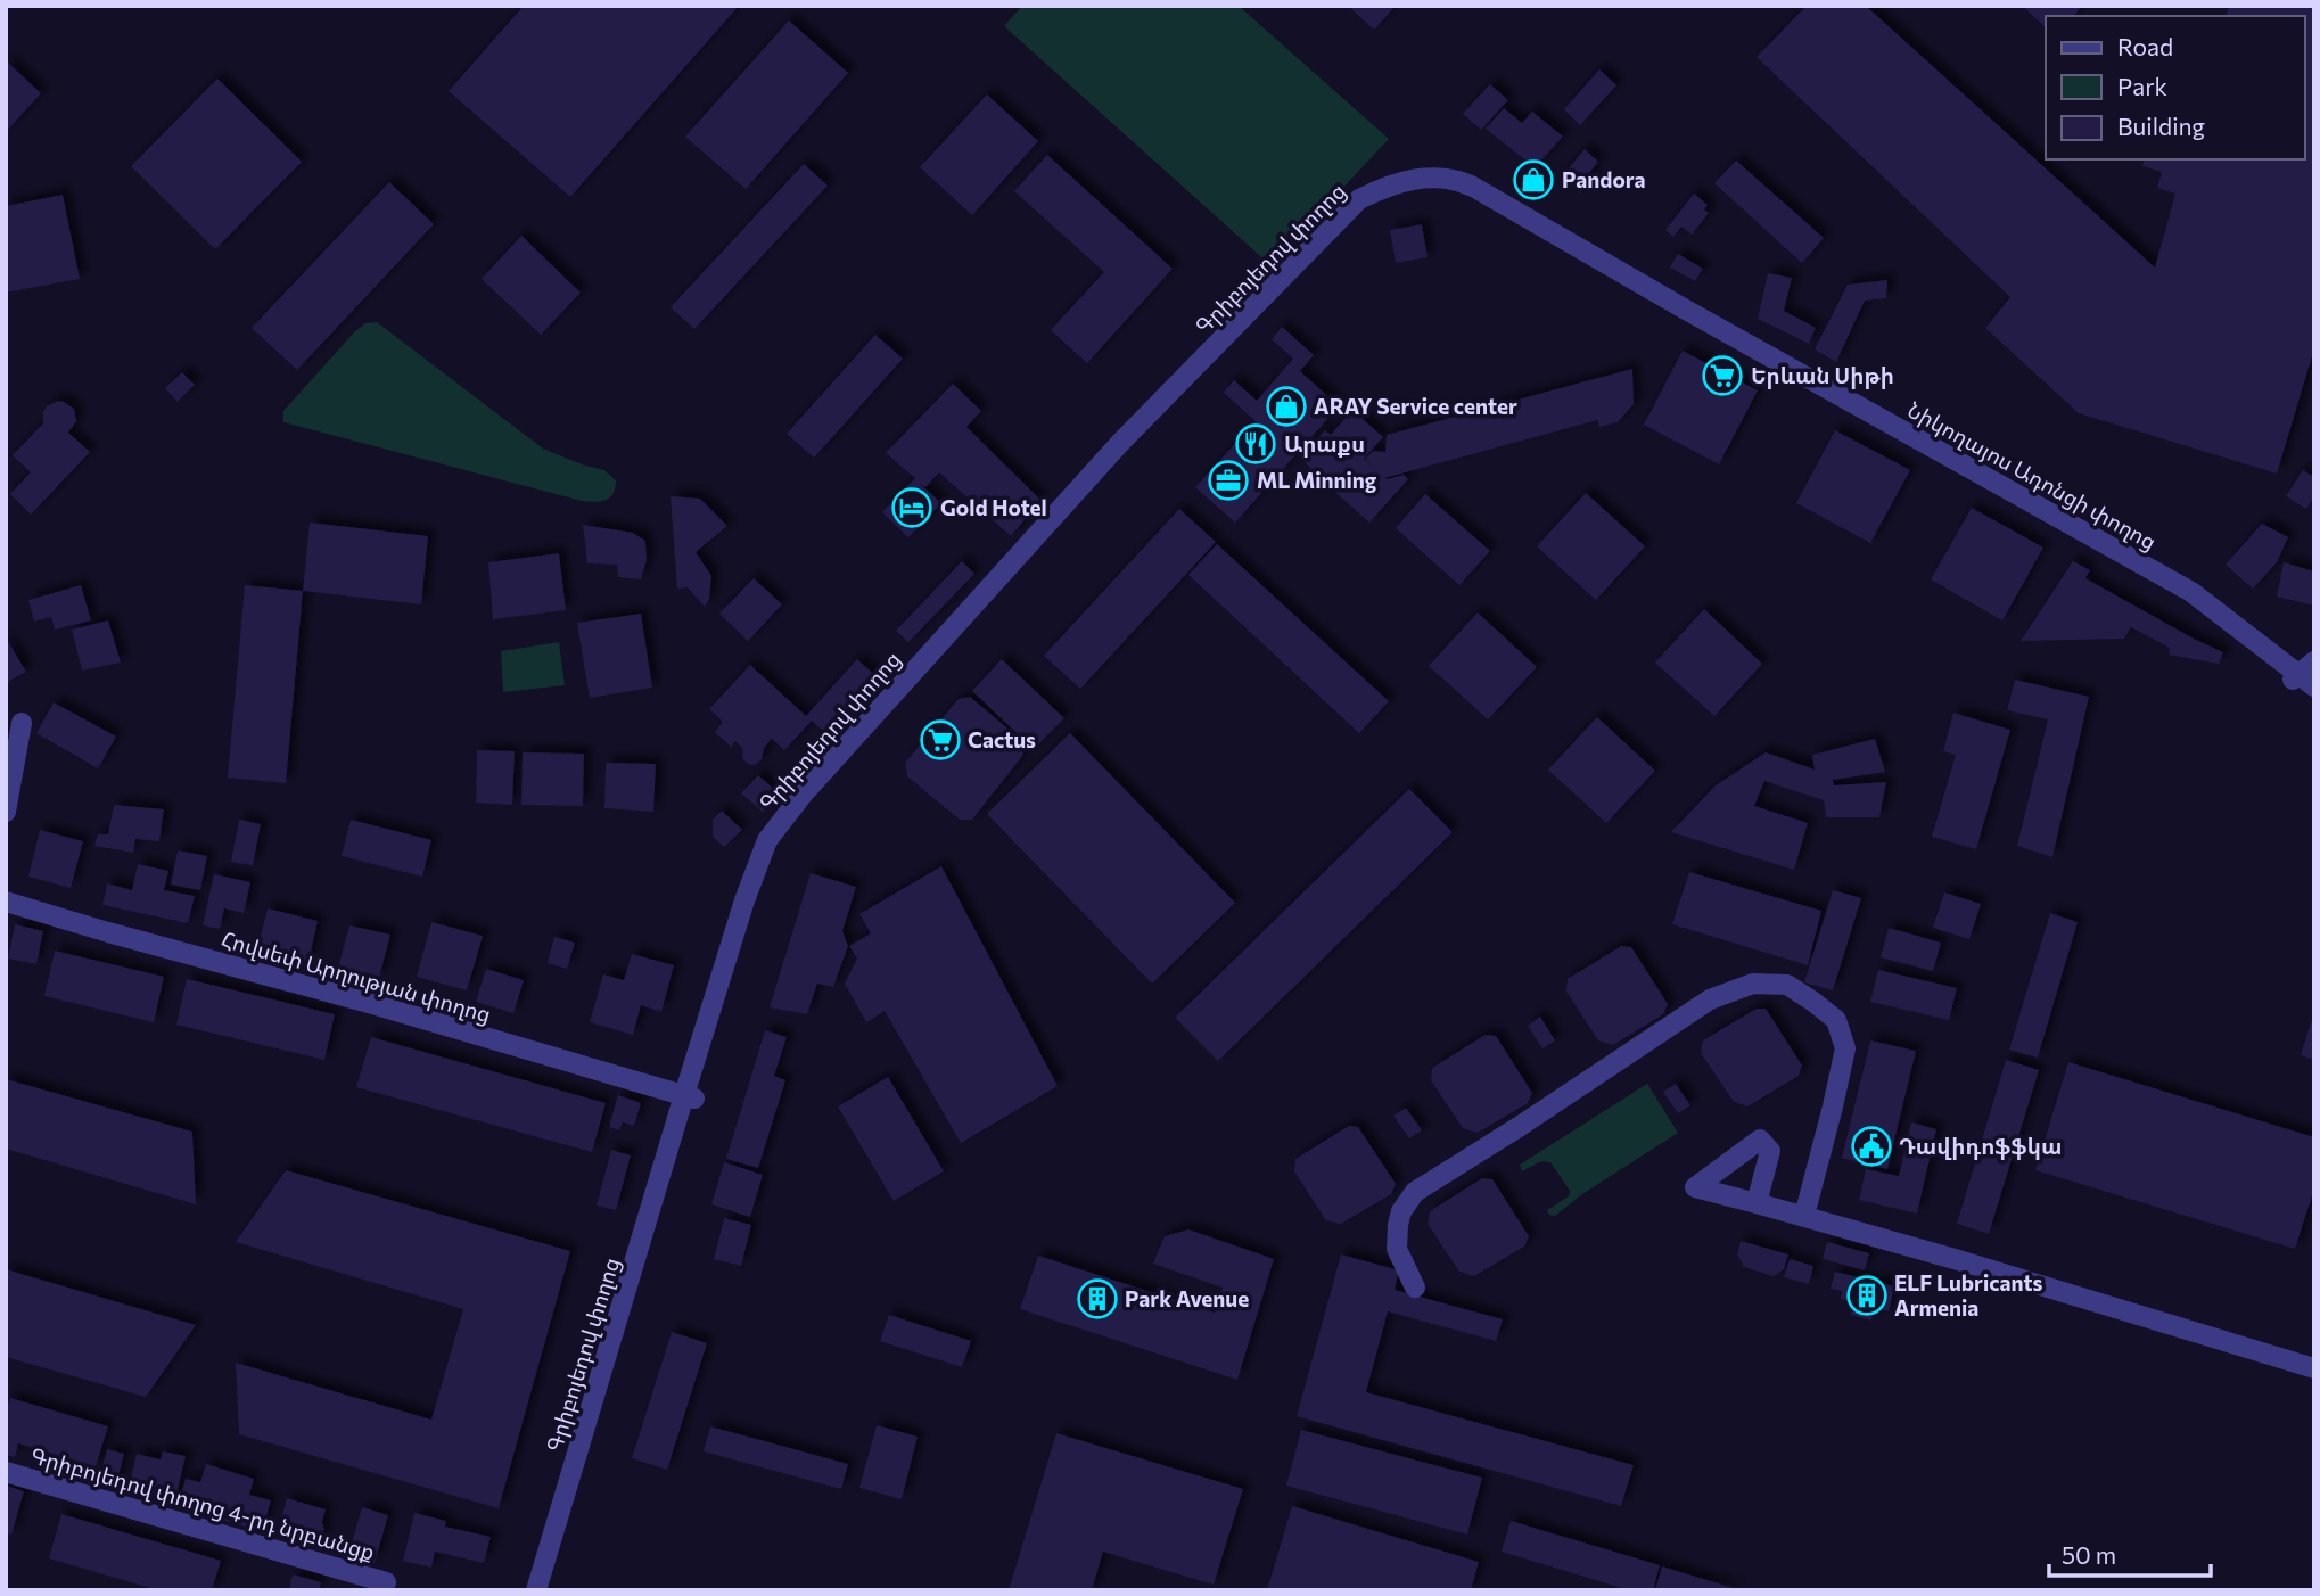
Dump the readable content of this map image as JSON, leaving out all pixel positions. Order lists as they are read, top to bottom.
{
  "streets": {
    "street": [
      "Գրիբոյեդով փողոց",
      "Նիկողայոս Ադոնցի փողոց",
      "Հովսեփ Արղության փողոց",
      "Գրիբոյեդով փողոց 4-րդ նրբանցք"
    ]
  },
  "crossings": [
    ["Գրիբոյեդով փողոց", "Նիկողայոս Ադոնցի փողոց"],
    ["Գրիբոյեդով փողոց", "Հովսեփ Արղության փողոց"]
  ],
  "places": {
    "shop": ["Pandora", "ARAY Service center"],
    "supermarket": ["Երևան Սիթի", "Cactus"],
    "restaurant": ["Արաքս"],
    "office": ["ML Minning"],
    "hotel": ["Gold Hotel"],
    "public building": ["Դավիդոֆֆկա"],
    "building": ["ELF Lubricants Armenia", "Park Avenue"]
  },
  "legend": ["Road", "Park", "Building"],
  "scale_bar": "50 m"
}
